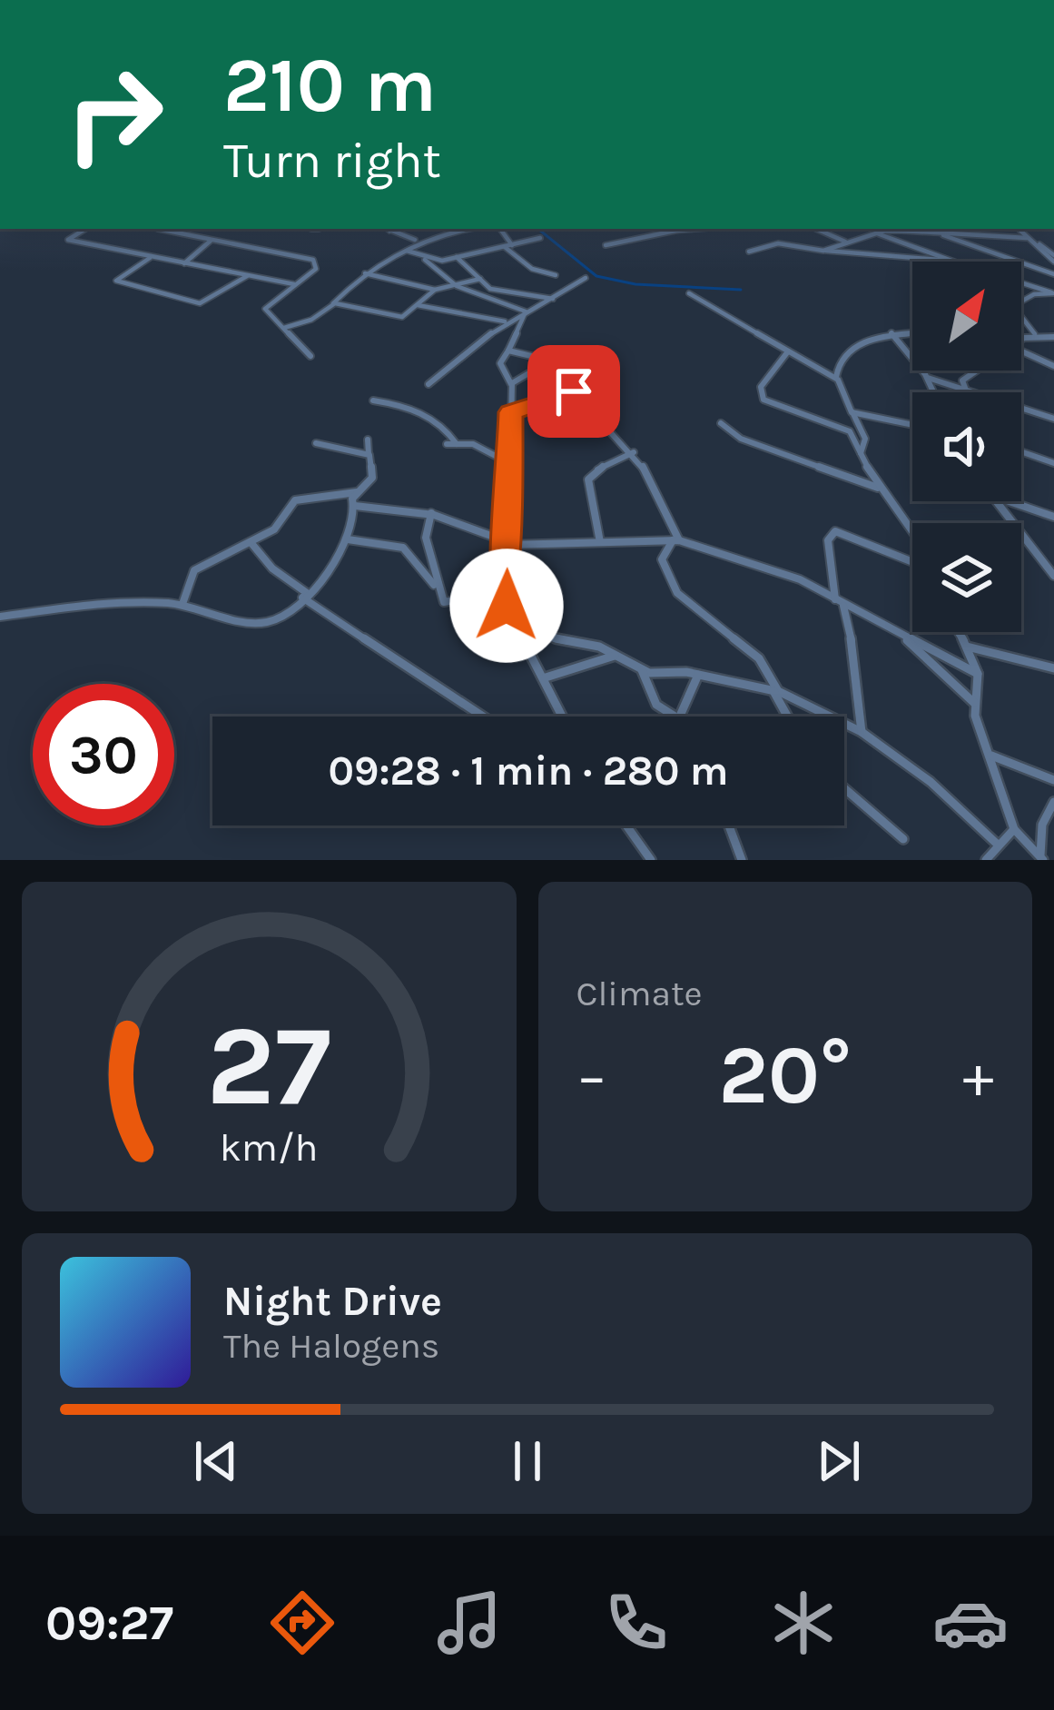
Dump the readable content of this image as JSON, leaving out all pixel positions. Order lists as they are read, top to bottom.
{
  "north": "top right",
  "page": {
    "turn": ["210 m", "Turn right"],
    "limit": "30",
    "trip": "09:28 · 1 min · 280 m",
    "tile": "Climate",
    "heat": ["−", "20°", "+"],
    "song": ["Night Drive", "The Halogens"],
    "tabs": "09:27",
    "gauge": ["27", "km/h"]
  }
}
